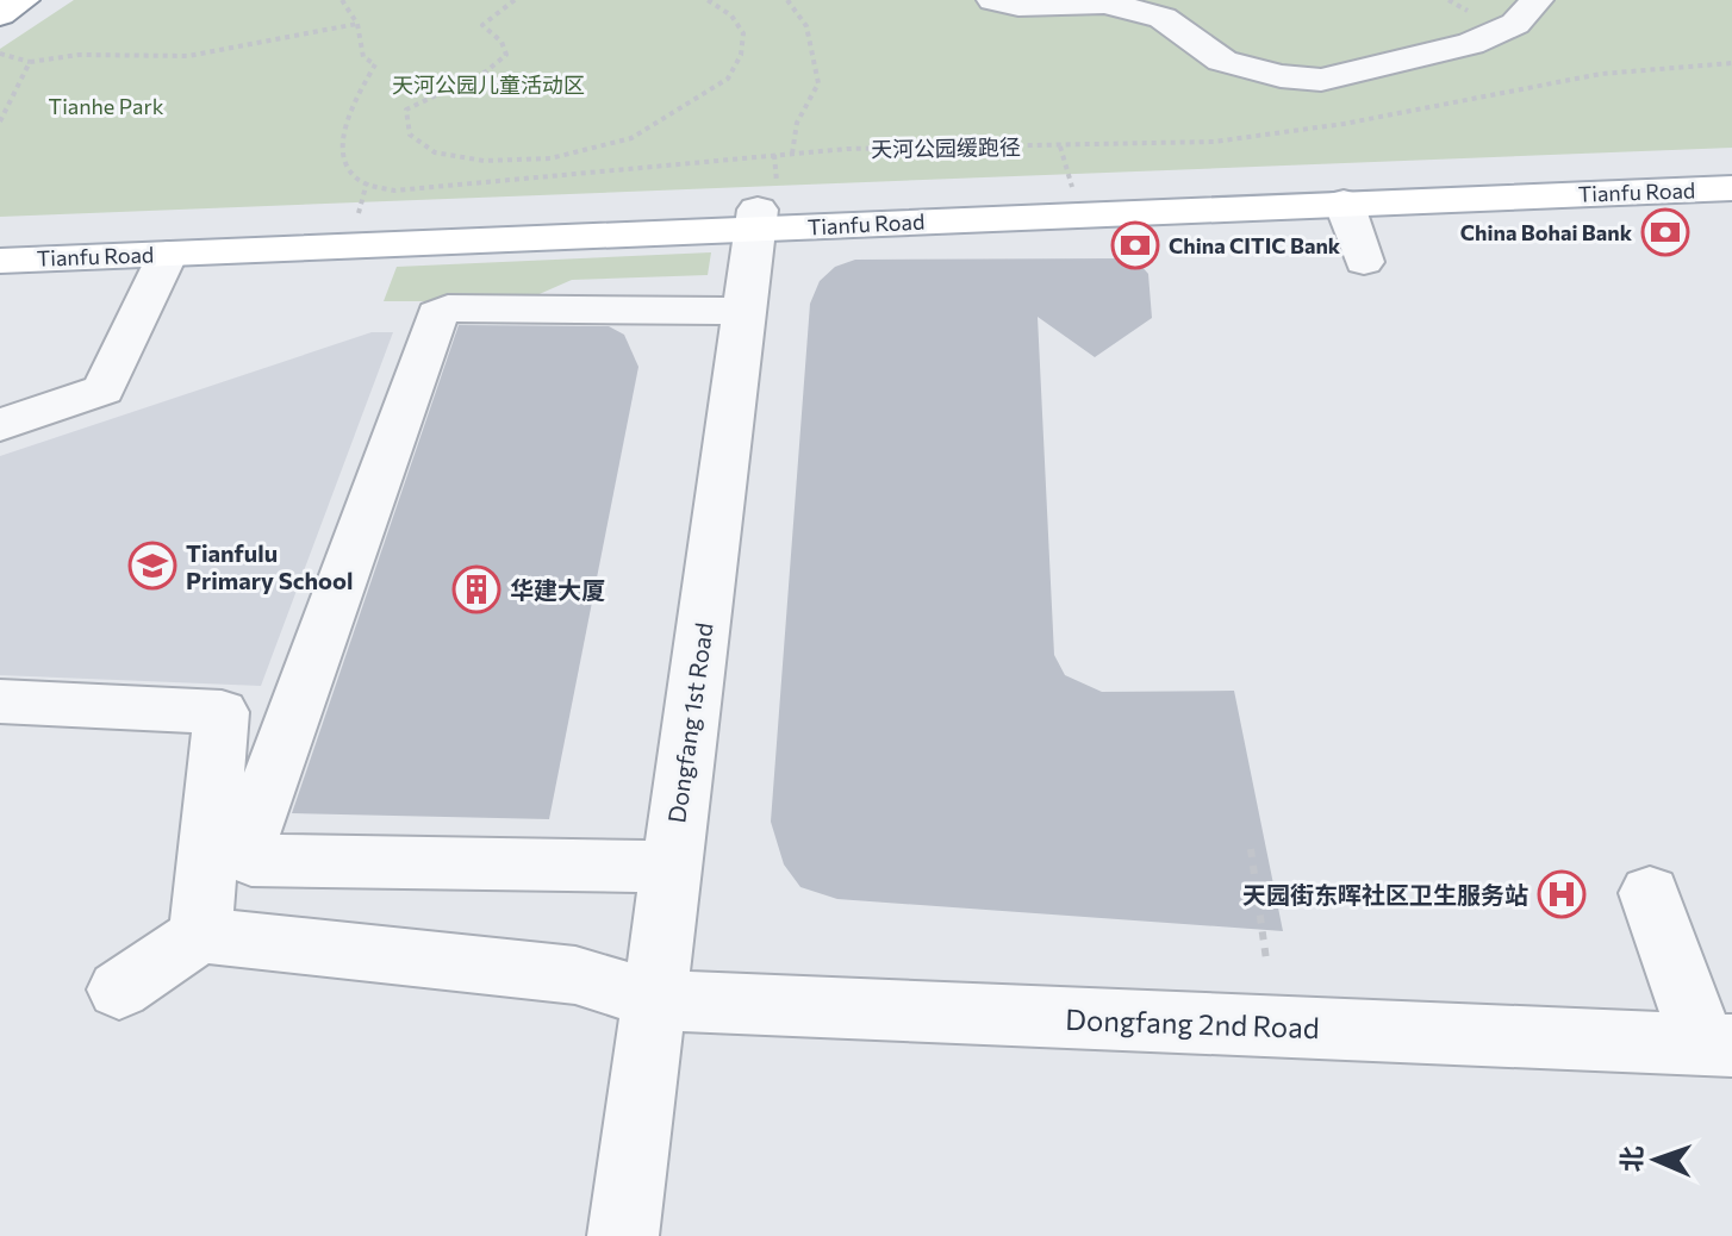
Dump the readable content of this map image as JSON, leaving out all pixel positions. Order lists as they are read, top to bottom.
{
  "streets": {
    "main road": ["Tianfu Road"],
    "street": ["Dongfang 1st Road", "Dongfang 2nd Road"],
    "path": ["天河公园缓跑径"]
  },
  "crossings": [
    ["Tianfu Road", "Dongfang 1st Road"],
    ["Dongfang 1st Road", "Dongfang 2nd Road"]
  ],
  "parks": ["天河公园儿童活动区", "Tianhe Park"],
  "places": {
    "bank": ["China Bohai Bank", "China CITIC Bank"],
    "school or university": ["Tianfulu Primary School"],
    "building": ["华建大厦"],
    "hospital": ["天园街东晖社区卫生服务站"]
  },
  "north": "left"
}
